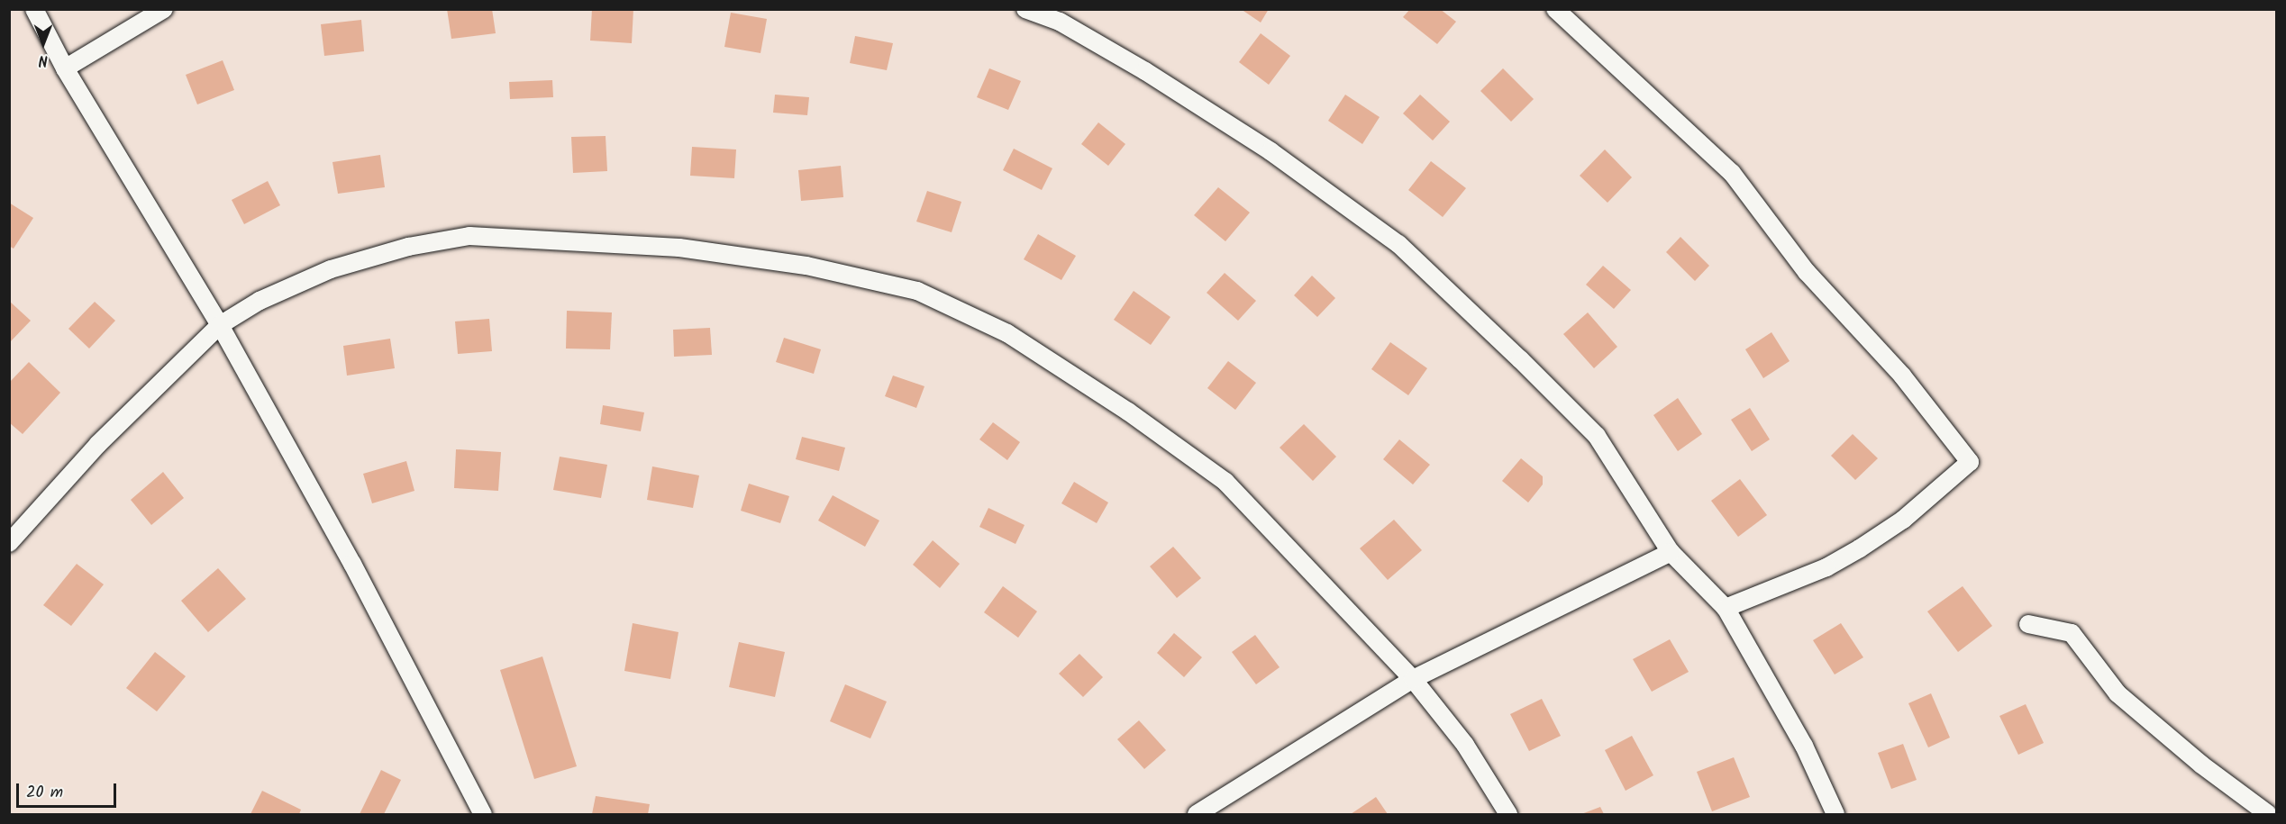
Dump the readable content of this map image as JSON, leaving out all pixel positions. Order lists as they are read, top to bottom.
{
  "scale_bar": "20 m",
  "north": "bottom"
}
